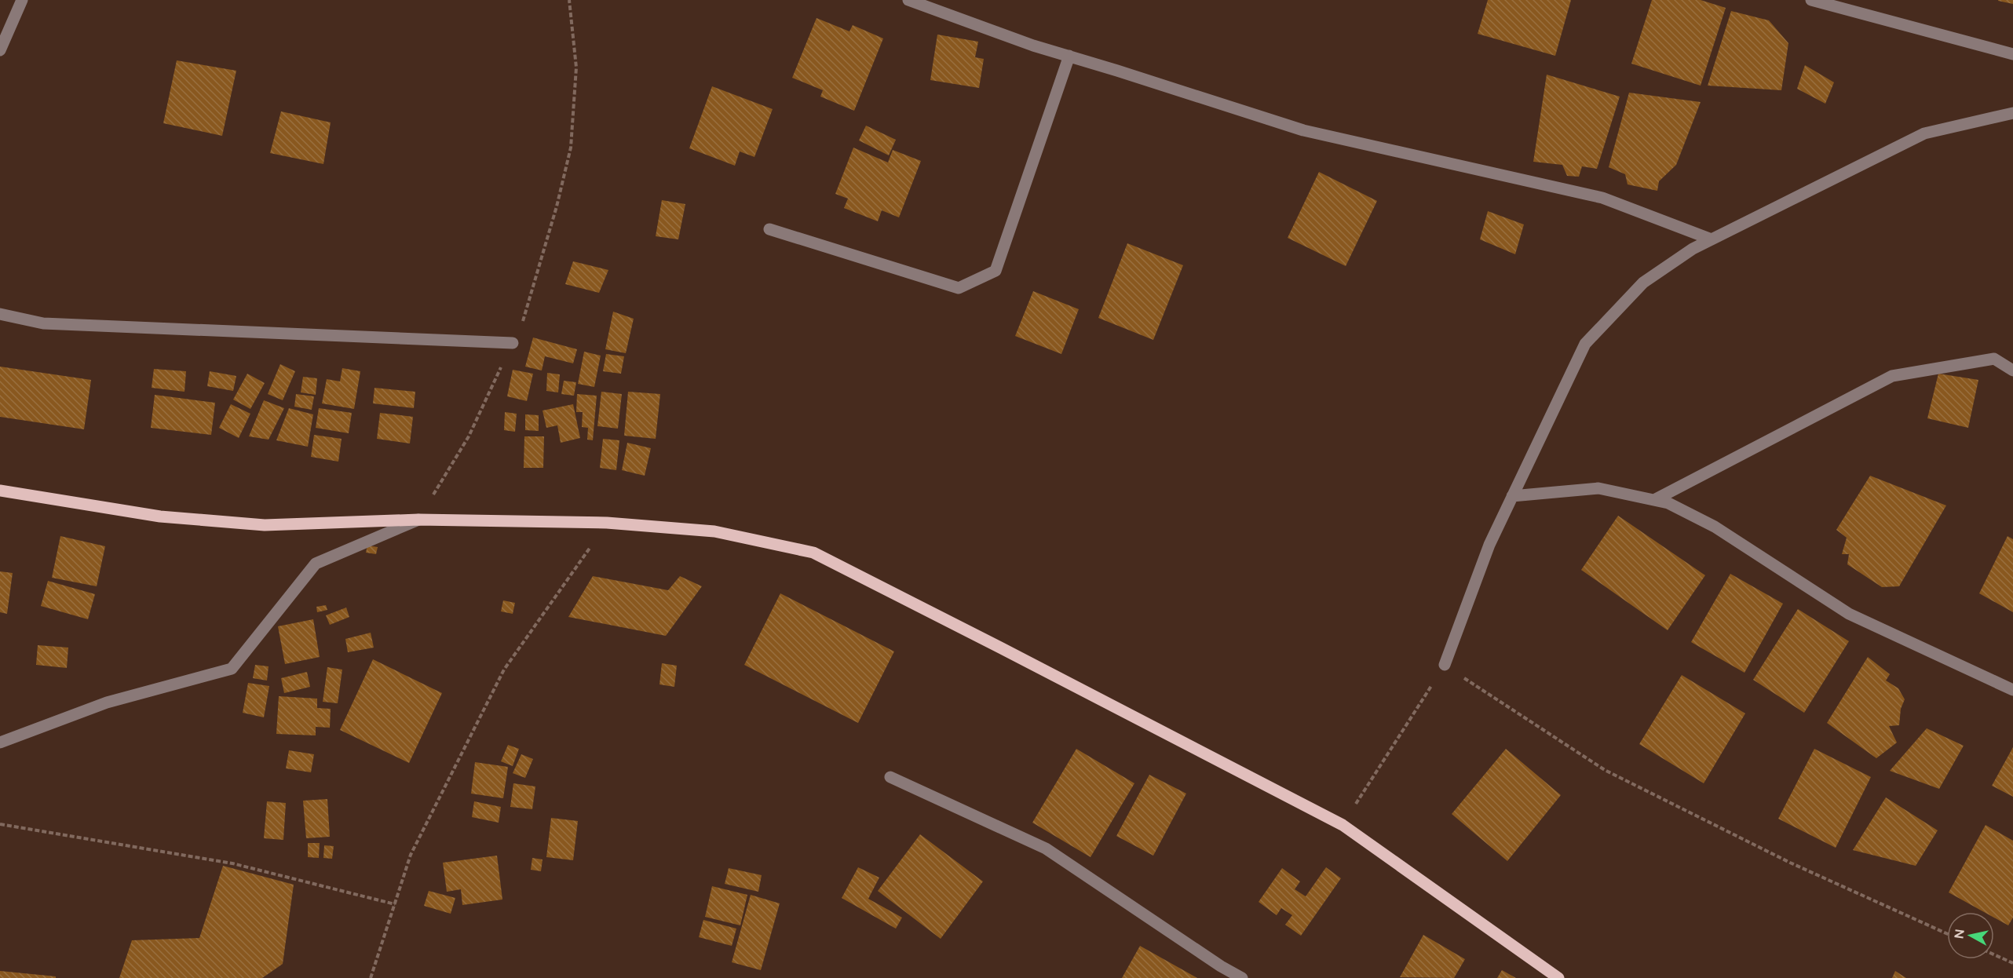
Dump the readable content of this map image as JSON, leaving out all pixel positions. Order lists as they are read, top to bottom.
{
  "north": "left"
}
